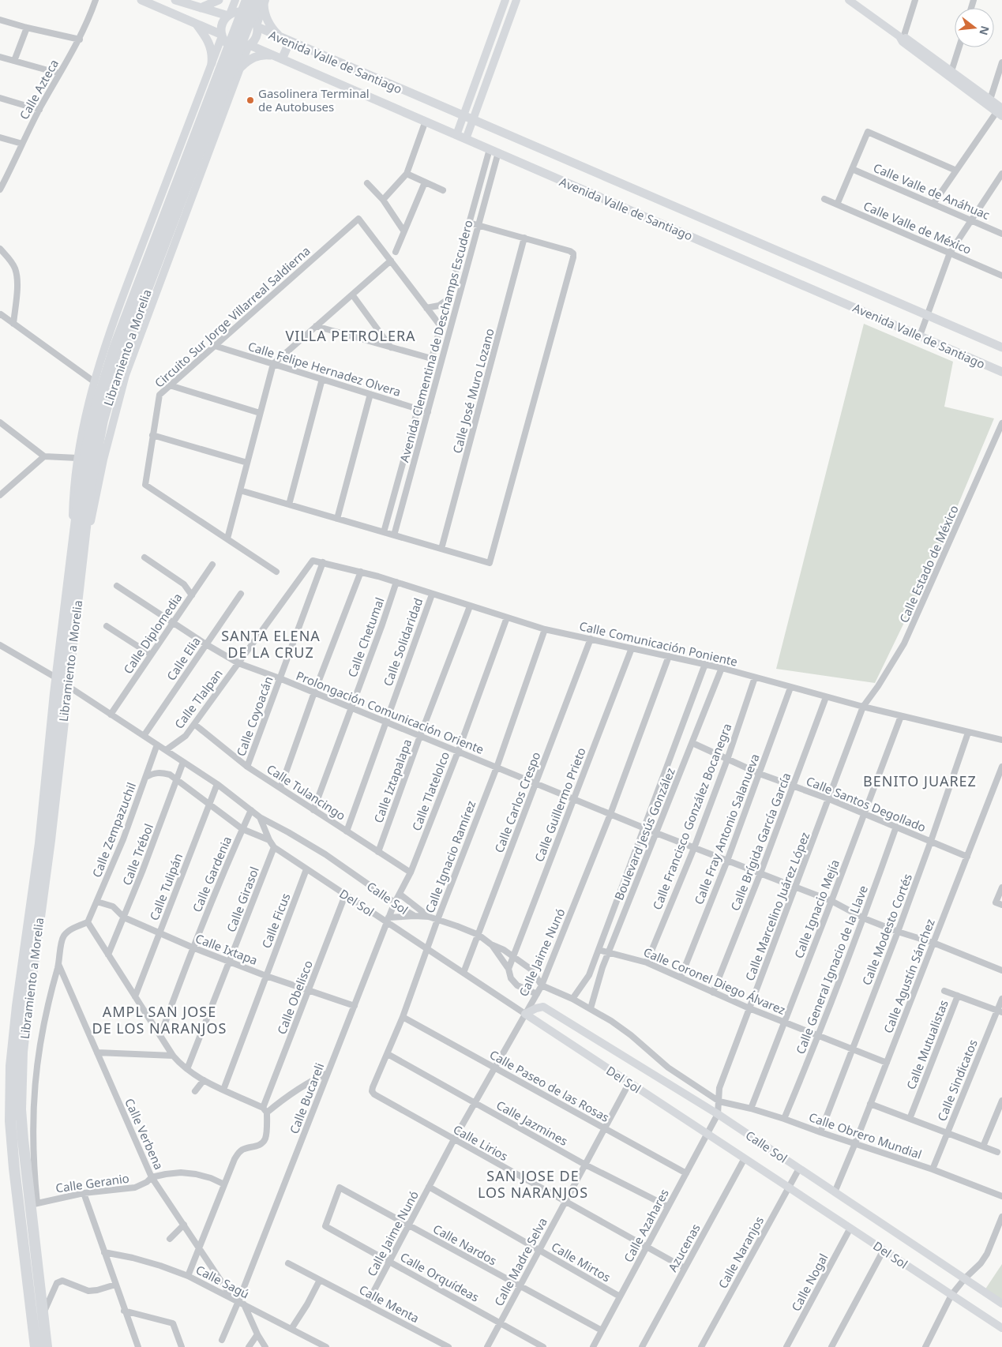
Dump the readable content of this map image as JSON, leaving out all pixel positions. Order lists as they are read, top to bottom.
{
  "streets": {
    "highway": ["Libramiento a Morelia"],
    "main road": ["Avenida Valle de Santiago"],
    "street": [
      "Calle Azteca",
      "Calle Valle de Anáhuac",
      "Calle Valle de México",
      "Circuito Sur Jorge Villarreal Saldierna",
      "Avenida Clementina de Deschamps Escudero",
      "Calle Felipe Hernadez Olvera",
      "Calle José Muro Lozano",
      "Calle Estado de México",
      "Calle Diplomedia",
      "Calle Chetumal",
      "Calle Solidaridad",
      "Calle Comunicación Poniente",
      "Calle Elia",
      "Calle Tlalpan",
      "Prolongación Comunicación Oriente",
      "Calle Coyoacán",
      "Calle Iztapalapa",
      "Calle Tlatelolco",
      "Calle Tulancingo",
      "Calle Carlos Crespo",
      "Calle Santos Degollado",
      "Calle Guillermo Prieto",
      "Calle Francisco González Bocanegra",
      "Calle Fray Antonio Salanueva",
      "Calle Zempazuchil",
      "Boulevard Jesús González",
      "Calle Brígida García García",
      "Calle Trébol",
      "Calle Ignacio Ramírez",
      "Calle Gardenia",
      "Calle Tulipán",
      "Calle Sol",
      "Calle Girasol",
      "Del Sol",
      "Calle Marcelino Juárez López",
      "Calle Ignacio Mejía",
      "Calle Ficus",
      "Calle Modesto Cortés",
      "Calle Ixtapa",
      "Calle Jaime Nunó",
      "Calle General Ignacio de la Llave",
      "Calle Agustín Sánchez",
      "Calle Coronel Diego Álvarez",
      "Calle Obelisco",
      "Calle Mutualistas",
      "Calle Sindicatos",
      "Calle Paseo de las Rosas",
      "Calle Bucareli",
      "Calle Jazmines",
      "Calle Verbena",
      "Calle Obrero Mundial",
      "Calle Lirios",
      "Calle Geranio",
      "Calle Azahares",
      "Calle Nardos",
      "Azucenas",
      "Calle Naranjos",
      "Calle Madre Selva",
      "Calle Mirtos",
      "Calle Orquídeas",
      "Calle Sagú",
      "Calle Nogal",
      "Calle Menta"
    ]
  },
  "crossings": [
    ["Avenida Valle de Santiago", "Avenida Clementina de Deschamps Escudero"],
    ["Circuito Sur Jorge Villarreal Saldierna", "Avenida Clementina de Deschamps Escudero"],
    ["Circuito Sur Jorge Villarreal Saldierna", "Calle Felipe Hernadez Olvera"],
    ["Avenida Clementina de Deschamps Escudero", "Calle Felipe Hernadez Olvera"],
    ["Libramiento a Morelia", "Calle Geranio"],
    ["Calle Estado de México", "Calle Comunicación Poniente"],
    ["Calle Estado de México", "Calle Marcelino Juárez López"],
    ["Calle Diplomedia", "Prolongación Comunicación Oriente"],
    ["Calle Chetumal", "Calle Comunicación Poniente"],
    ["Calle Chetumal", "Prolongación Comunicación Oriente"],
    ["Calle Chetumal", "Calle Tulancingo"],
    ["Calle Solidaridad", "Calle Comunicación Poniente"],
    ["Calle Solidaridad", "Prolongación Comunicación Oriente"],
    ["Calle Solidaridad", "Calle Tulancingo"],
    ["Calle Comunicación Poniente", "Calle Tlalpan"],
    ["Calle Comunicación Poniente", "Calle Coyoacán"],
    ["Calle Comunicación Poniente", "Calle Iztapalapa"],
    ["Calle Comunicación Poniente", "Calle Tlatelolco"],
    ["Calle Comunicación Poniente", "Calle Carlos Crespo"],
    ["Calle Comunicación Poniente", "Calle Guillermo Prieto"],
    ["Calle Comunicación Poniente", "Calle Francisco González Bocanegra"],
    ["Calle Comunicación Poniente", "Calle Fray Antonio Salanueva"],
    ["Calle Comunicación Poniente", "Boulevard Jesús González"],
    ["Calle Comunicación Poniente", "Calle Brígida García García"],
    ["Calle Comunicación Poniente", "Calle Ignacio Ramírez"],
    ["Calle Comunicación Poniente", "Calle Marcelino Juárez López"],
    ["Calle Comunicación Poniente", "Calle Ignacio Mejía"],
    ["Calle Comunicación Poniente", "Calle Modesto Cortés"],
    ["Calle Comunicación Poniente", "Calle Jaime Nunó"],
    ["Calle Elia", "Prolongación Comunicación Oriente"],
    ["Calle Tlalpan", "Prolongación Comunicación Oriente"],
    ["Calle Tlalpan", "Calle Tulancingo"],
    ["Prolongación Comunicación Oriente", "Calle Coyoacán"],
    ["Prolongación Comunicación Oriente", "Calle Iztapalapa"],
    ["Prolongación Comunicación Oriente", "Calle Tlatelolco"],
    ["Prolongación Comunicación Oriente", "Calle Carlos Crespo"],
    ["Prolongación Comunicación Oriente", "Calle Guillermo Prieto"],
    ["Prolongación Comunicación Oriente", "Calle Francisco González Bocanegra"],
    ["Prolongación Comunicación Oriente", "Calle Fray Antonio Salanueva"],
    ["Prolongación Comunicación Oriente", "Boulevard Jesús González"],
    ["Prolongación Comunicación Oriente", "Calle Brígida García García"],
    ["Prolongación Comunicación Oriente", "Calle Ignacio Ramírez"],
    ["Prolongación Comunicación Oriente", "Calle Marcelino Juárez López"],
    ["Prolongación Comunicación Oriente", "Calle Ignacio Mejía"],
    ["Prolongación Comunicación Oriente", "Calle Modesto Cortés"],
    ["Prolongación Comunicación Oriente", "Calle Jaime Nunó"],
    ["Prolongación Comunicación Oriente", "Calle General Ignacio de la Llave"],
    ["Prolongación Comunicación Oriente", "Calle Agustín Sánchez"],
    ["Calle Coyoacán", "Calle Tulancingo"],
    ["Calle Iztapalapa", "Calle Tulancingo"],
    ["Calle Tlatelolco", "Calle Tulancingo"],
    ["Calle Tlatelolco", "Calle Sol"],
    ["Calle Tlatelolco", "Calle Bucareli"],
    ["Calle Carlos Crespo", "Calle Sol"],
    ["Calle Carlos Crespo", "Del Sol"],
    ["Calle Santos Degollado", "Calle Francisco González Bocanegra"],
    ["Calle Santos Degollado", "Calle Fray Antonio Salanueva"],
    ["Calle Santos Degollado", "Boulevard Jesús González"],
    ["Calle Santos Degollado", "Calle Brígida García García"],
    ["Calle Santos Degollado", "Calle Marcelino Juárez López"],
    ["Calle Santos Degollado", "Calle Ignacio Mejía"],
    ["Calle Santos Degollado", "Calle Modesto Cortés"],
    ["Calle Santos Degollado", "Calle General Ignacio de la Llave"],
    ["Calle Santos Degollado", "Calle Agustín Sánchez"],
    ["Calle Guillermo Prieto", "Calle Sol"],
    ["Calle Francisco González Bocanegra", "Calle Coronel Diego Álvarez"],
    ["Calle Fray Antonio Salanueva", "Calle Coronel Diego Álvarez"],
    ["Calle Zempazuchil", "Calle Ixtapa"],
    ["Boulevard Jesús González", "Calle Coronel Diego Álvarez"],
    ["Calle Brígida García García", "Calle Coronel Diego Álvarez"],
    ["Calle Trébol", "Calle Ixtapa"],
    ["Calle Ignacio Ramírez", "Calle Sol"],
    ["Calle Ignacio Ramírez", "Del Sol"],
    ["Calle Ignacio Ramírez", "Calle Paseo de las Rosas"],
    ["Calle Ignacio Ramírez", "Calle Jazmines"],
    ["Calle Ignacio Ramírez", "Calle Lirios"],
    ["Calle Gardenia", "Calle Sol"],
    ["Calle Gardenia", "Calle Ixtapa"],
    ["Calle Tulipán", "Calle Ixtapa"],
    ["Calle Sol", "Del Sol"],
    ["Calle Sol", "Calle Marcelino Juárez López"],
    ["Calle Sol", "Calle Jaime Nunó"],
    ["Calle Sol", "Calle Agustín Sánchez"],
    ["Calle Sol", "Calle Bucareli"],
    ["Calle Sol", "Calle Azahares"],
    ["Calle Sol", "Calle Naranjos"],
    ["Calle Girasol", "Del Sol"],
    ["Calle Girasol", "Calle Ixtapa"],
    ["Del Sol", "Calle Ficus"],
    ["Del Sol", "Calle Jaime Nunó"],
    ["Del Sol", "Calle Obelisco"],
    ["Del Sol", "Calle Bucareli"],
    ["Del Sol", "Calle Azahares"],
    ["Del Sol", "Azucenas"],
    ["Del Sol", "Calle Naranjos"],
    ["Del Sol", "Calle Madre Selva"],
    ["Del Sol", "Calle Nogal"],
    ["Calle Marcelino Juárez López", "Calle Coronel Diego Álvarez"],
    ["Calle Marcelino Juárez López", "Calle Obrero Mundial"],
    ["Calle Marcelino Juárez López", "Calle Azahares"],
    ["Calle Ignacio Mejía", "Calle Coronel Diego Álvarez"],
    ["Calle Ignacio Mejía", "Calle Obrero Mundial"],
    ["Calle Ficus", "Calle Ixtapa"],
    ["Calle Modesto Cortés", "Calle Coronel Diego Álvarez"],
    ["Calle Modesto Cortés", "Calle Obrero Mundial"],
    ["Calle Ixtapa", "Calle Obelisco"],
    ["Calle Ixtapa", "Calle Bucareli"],
    ["Calle Jaime Nunó", "Calle Paseo de las Rosas"],
    ["Calle Jaime Nunó", "Calle Jazmines"],
    ["Calle Jaime Nunó", "Calle Lirios"],
    ["Calle Jaime Nunó", "Calle Nardos"],
    ["Calle Jaime Nunó", "Calle Mirtos"],
    ["Calle Jaime Nunó", "Calle Orquídeas"],
    ["Calle Jaime Nunó", "Calle Menta"],
    ["Calle General Ignacio de la Llave", "Calle Coronel Diego Álvarez"],
    ["Calle General Ignacio de la Llave", "Calle Obrero Mundial"],
    ["Calle Agustín Sánchez", "Calle Coronel Diego Álvarez"],
    ["Calle Agustín Sánchez", "Calle Obrero Mundial"],
    ["Calle Obelisco", "Calle Geranio"],
    ["Calle Mutualistas", "Calle Sindicatos"],
    ["Calle Sindicatos", "Calle Obrero Mundial"],
    ["Calle Paseo de las Rosas", "Calle Azahares"],
    ["Calle Paseo de las Rosas", "Calle Madre Selva"],
    ["Calle Bucareli", "Calle Verbena"],
    ["Calle Bucareli", "Calle Sagú"],
    ["Calle Jazmines", "Calle Azahares"],
    ["Calle Jazmines", "Calle Madre Selva"],
    ["Calle Verbena", "Calle Geranio"],
    ["Calle Verbena", "Calle Sagú"],
    ["Calle Lirios", "Calle Azahares"],
    ["Calle Lirios", "Azucenas"],
    ["Calle Lirios", "Calle Madre Selva"],
    ["Calle Azahares", "Calle Nardos"],
    ["Calle Azahares", "Calle Mirtos"],
    ["Calle Nardos", "Calle Madre Selva"],
    ["Calle Nardos", "Calle Orquídeas"],
    ["Calle Madre Selva", "Calle Mirtos"],
    ["Calle Madre Selva", "Calle Orquídeas"]
  ],
  "districts": [
    "VILLA PETROLERA",
    "SANTA ELENA DE LA CRUZ",
    "BENITO JUAREZ",
    "AMPL SAN JOSE DE LOS NARANJOS",
    "SAN JOSE DE LOS NARANJOS"
  ],
  "places": ["Gasolinera Terminal de Autobuses"],
  "north": "right"
}
